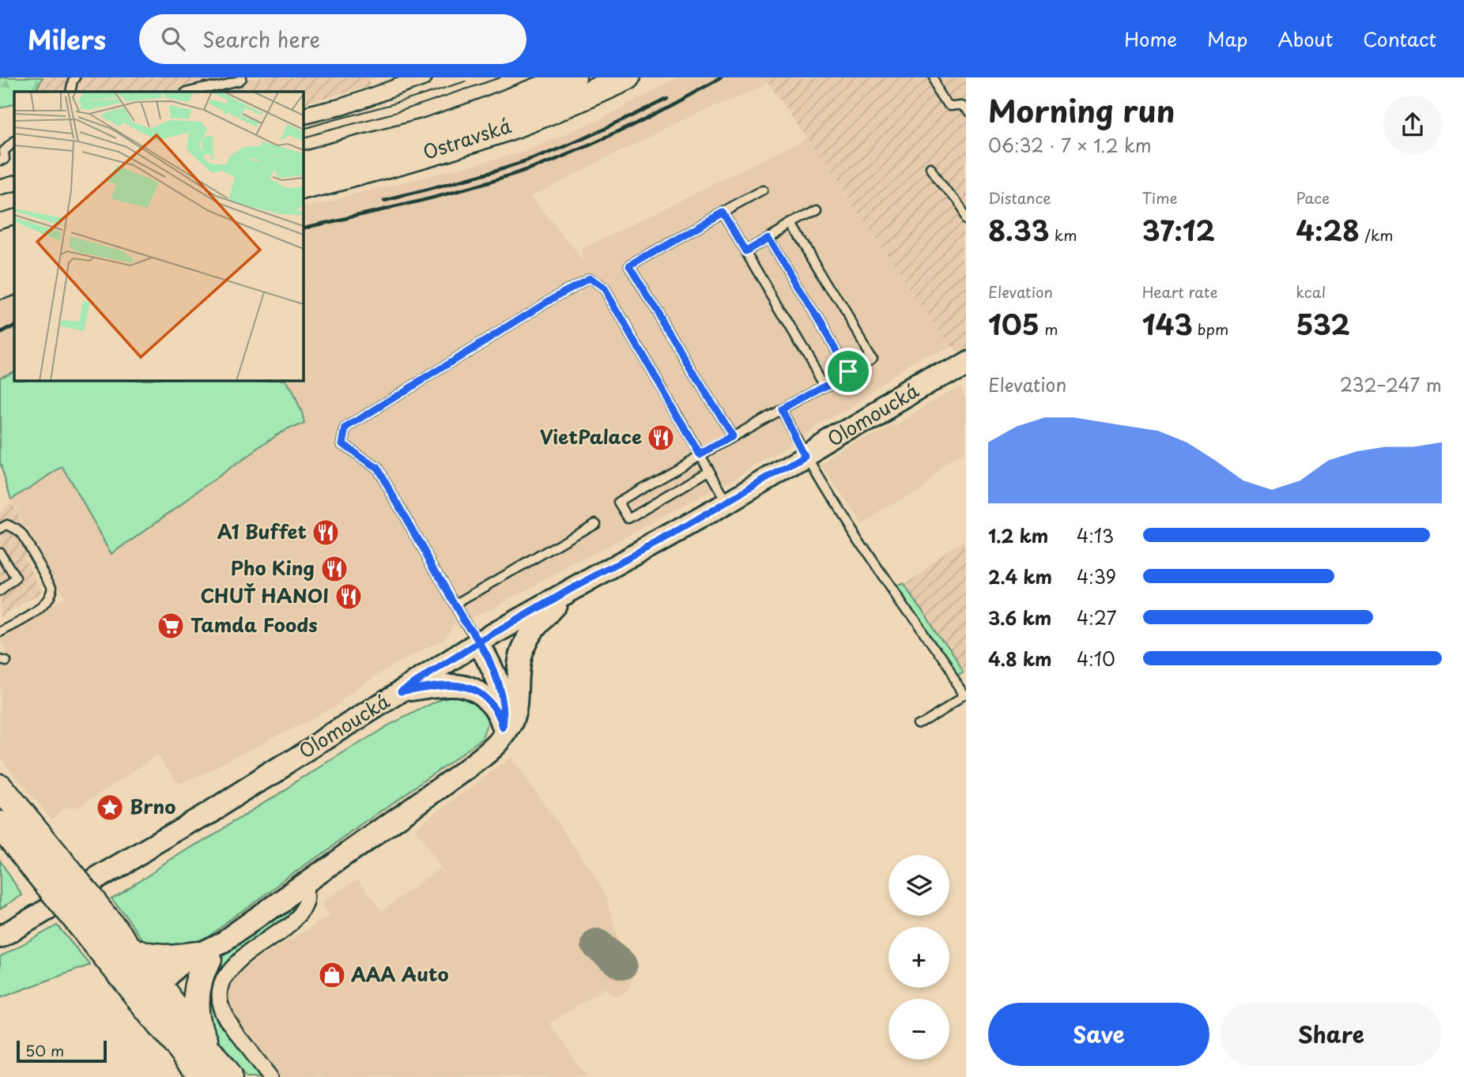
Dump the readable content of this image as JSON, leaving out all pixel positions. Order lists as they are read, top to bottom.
{
  "streets": {
    "highway": ["Ostravská"],
    "main road": ["Olomoucká"]
  },
  "places": {
    "restaurant": [
      "VietPalace",
      "A1 Buffet",
      "Pho King",
      "CHUŤ HANOI"
    ],
    "supermarket": ["Tamda Foods"],
    "place": ["Brno"],
    "shop": ["AAA Auto"]
  },
  "scale_bar": "50 m",
  "page": {
    "header": "Milers",
    "search": "Search here",
    "nav": [
      "Home",
      "Map",
      "About",
      "Contact"
    ],
    "heading": ["Morning run", "06:32 · 7 × 1.2 km"],
    "stats": [
      ["Distance", "8.33 km"],
      ["Time", "37:12"],
      ["Pace", "4:28 /km"],
      ["Elevation", "105 m"],
      ["Heart rate", "143 bpm"],
      ["kcal", "532"]
    ],
    "chart": ["Elevation", "232–247 m"],
    "list": [
      {
        "name": "1.2 km",
        "note": "4:13"
      },
      {
        "name": "2.4 km",
        "note": "4:39"
      },
      {
        "name": "3.6 km",
        "note": "4:27"
      },
      {
        "name": "4.8 km",
        "note": "4:10"
      }
    ],
    "map_buttons": ["+", "−"],
    "buttons": ["Save", "Share"],
    "scale": "50 m"
  }
}
